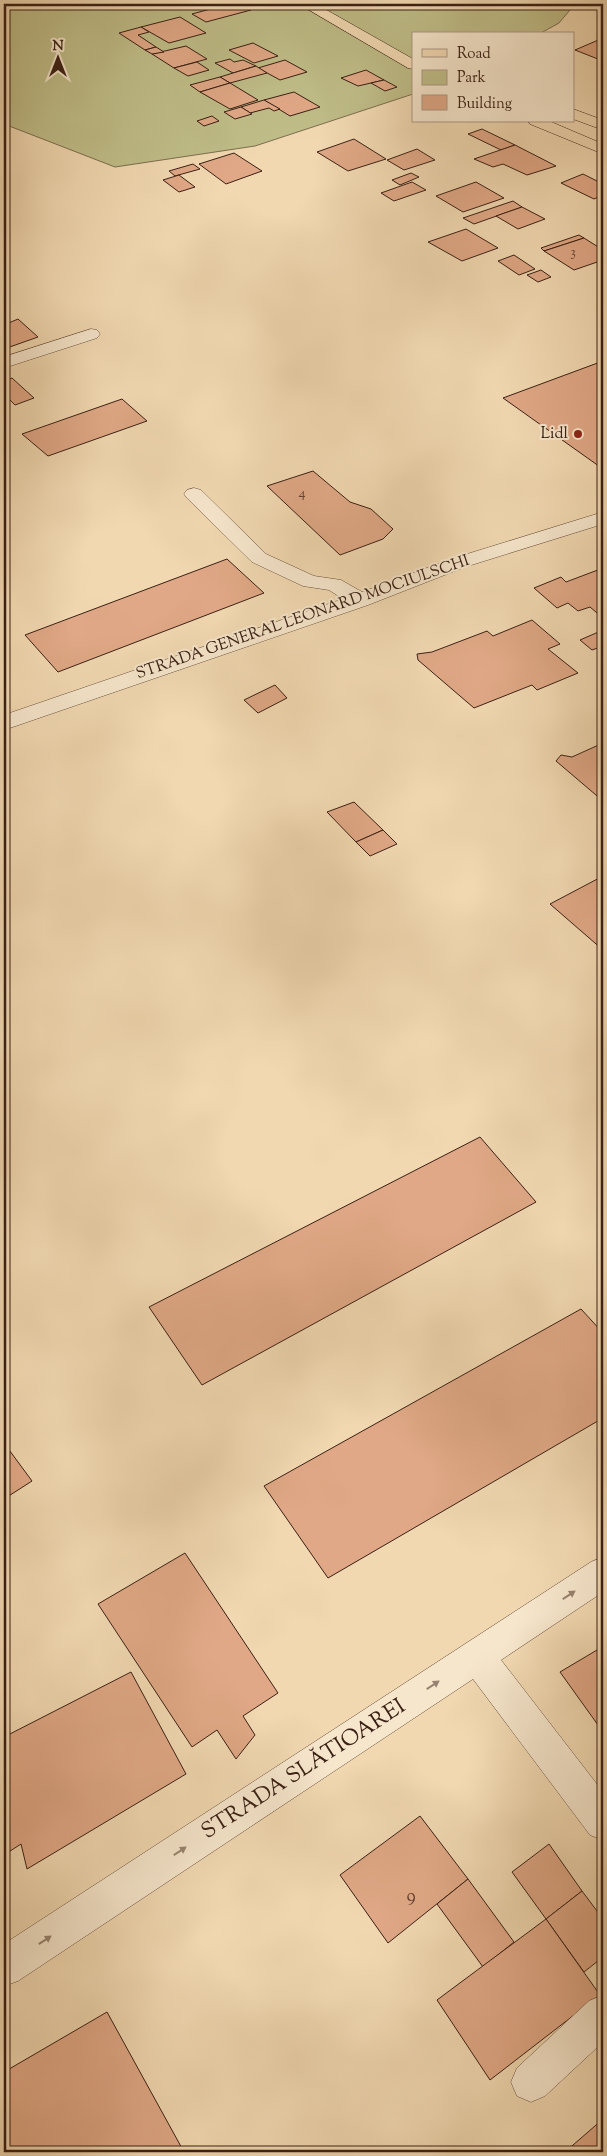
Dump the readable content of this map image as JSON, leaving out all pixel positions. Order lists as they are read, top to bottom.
{
  "streets": {
    "street": ["STRADA GENERAL LEONARD MOCIULSCHI", "STRADA SLĂTIOAREI"]
  },
  "one_way": ["STRADA SLĂTIOAREI"],
  "places": ["Lidl"],
  "house_numbers": ["3", "4", "9"],
  "legend": ["Road", "Park", "Building"],
  "north": "top"
}
